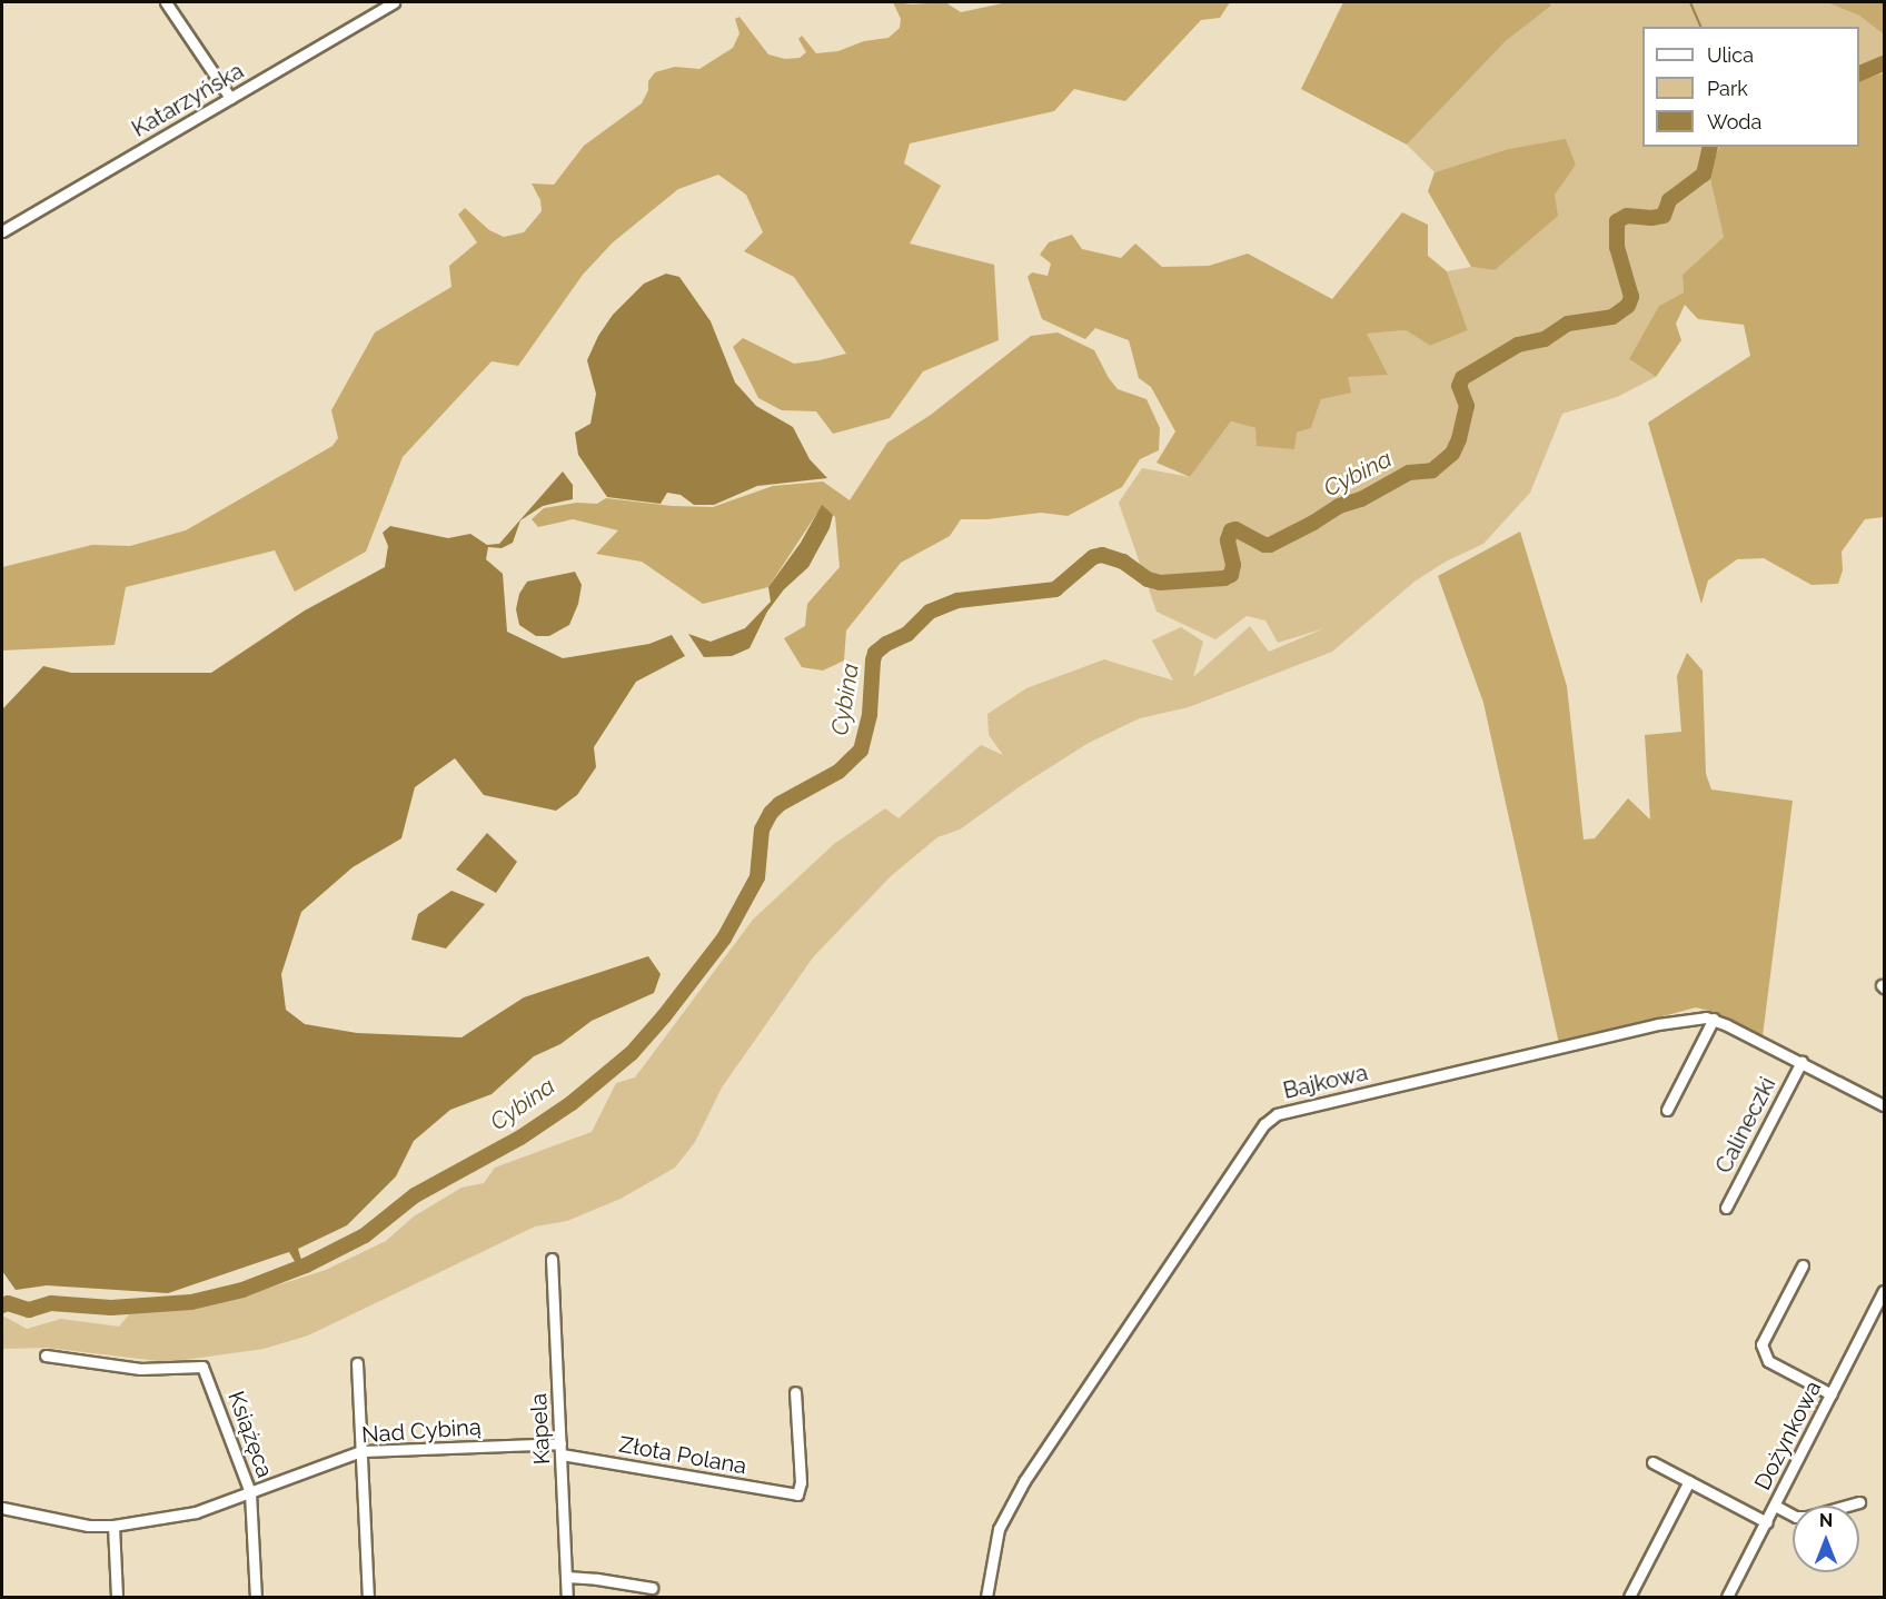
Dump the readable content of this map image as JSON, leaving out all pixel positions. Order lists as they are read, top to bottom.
{
  "streets": {
    "street": [
      "Katarzyńska",
      "Bajkowa",
      "Calineczki",
      "Kapela",
      "Nad Cybiną",
      "Książęca",
      "Dożynkowa",
      "Złota Polana"
    ]
  },
  "crossings": [
    ["Bajkowa", "Calineczki"],
    ["Kapela", "Nad Cybiną"],
    ["Kapela", "Złota Polana"],
    ["Nad Cybiną", "Książęca"]
  ],
  "water": ["Cybina"],
  "legend": ["Ulica", "Park", "Woda"],
  "north": "top"
}
